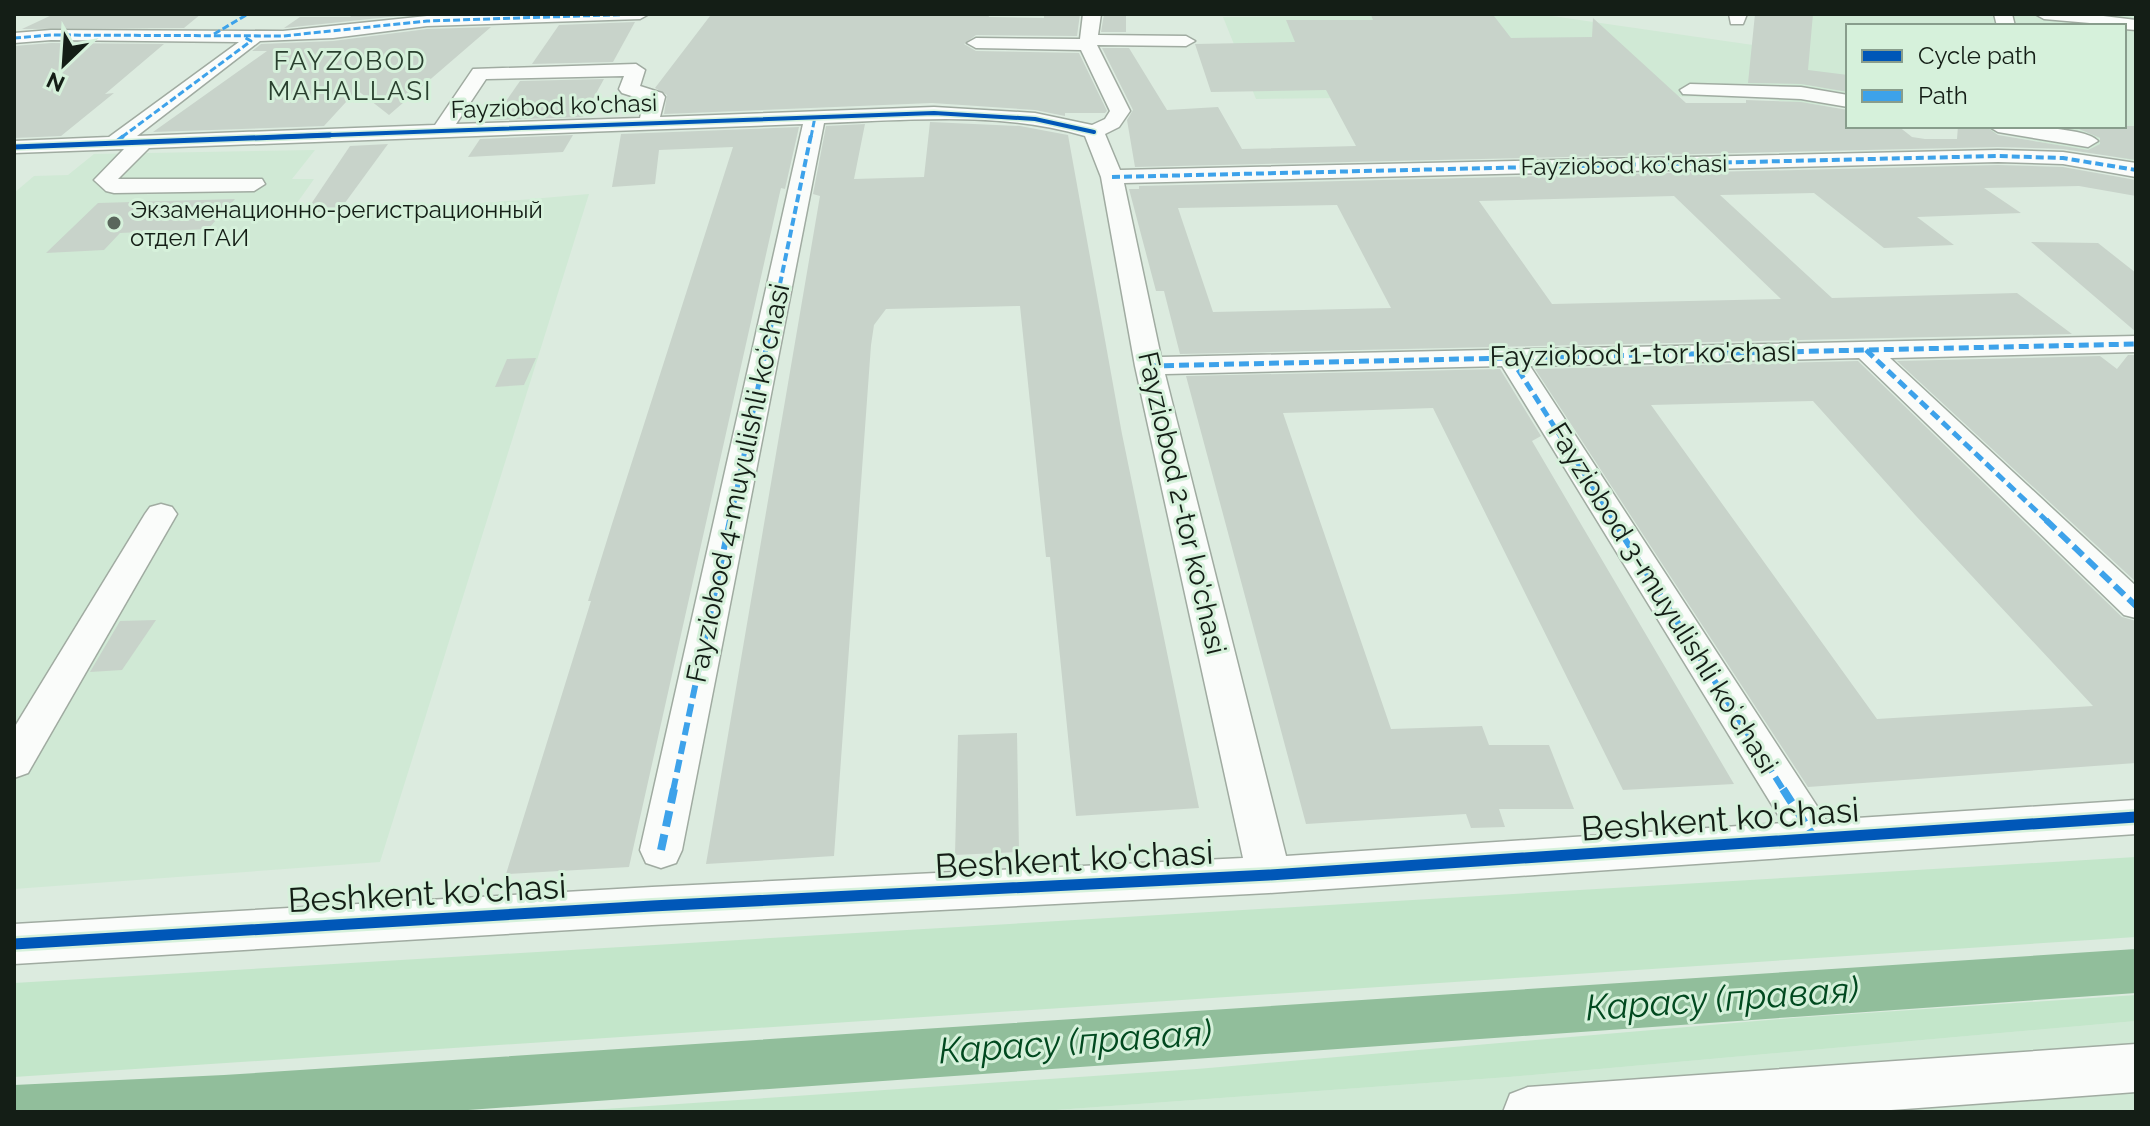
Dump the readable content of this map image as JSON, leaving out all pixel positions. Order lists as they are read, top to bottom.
{
  "streets": {
    "street": [
      "Fayziobod ko'chasi",
      "Fayziobod 1-tor ko'chasi",
      "Fayziobod 4-muyulishli koʻchasi",
      "Fayziobod 2-tor ko'chasi",
      "Fayziobod 3-muyulishli koʻchasi",
      "Beshkent ko'chasi"
    ]
  },
  "crossings": [
    ["Fayziobod ko'chasi", "Fayziobod 4-muyulishli koʻchasi"],
    ["Fayziobod ko'chasi", "Fayziobod 2-tor ko'chasi"],
    ["Fayziobod 1-tor ko'chasi", "Fayziobod 2-tor ko'chasi"],
    ["Fayziobod 1-tor ko'chasi", "Fayziobod 3-muyulishli koʻchasi"],
    ["Fayziobod 2-tor ko'chasi", "Beshkent ko'chasi"],
    ["Fayziobod 3-muyulishli koʻchasi", "Beshkent ko'chasi"]
  ],
  "districts": ["FAYZOBOD MAHALLASI"],
  "water": ["Карасу (правая)"],
  "places": ["Экзаменационно-регистрационный отдел ГАИ"],
  "legend": ["Cycle path", "Path"],
  "north": "bottom left"
}
